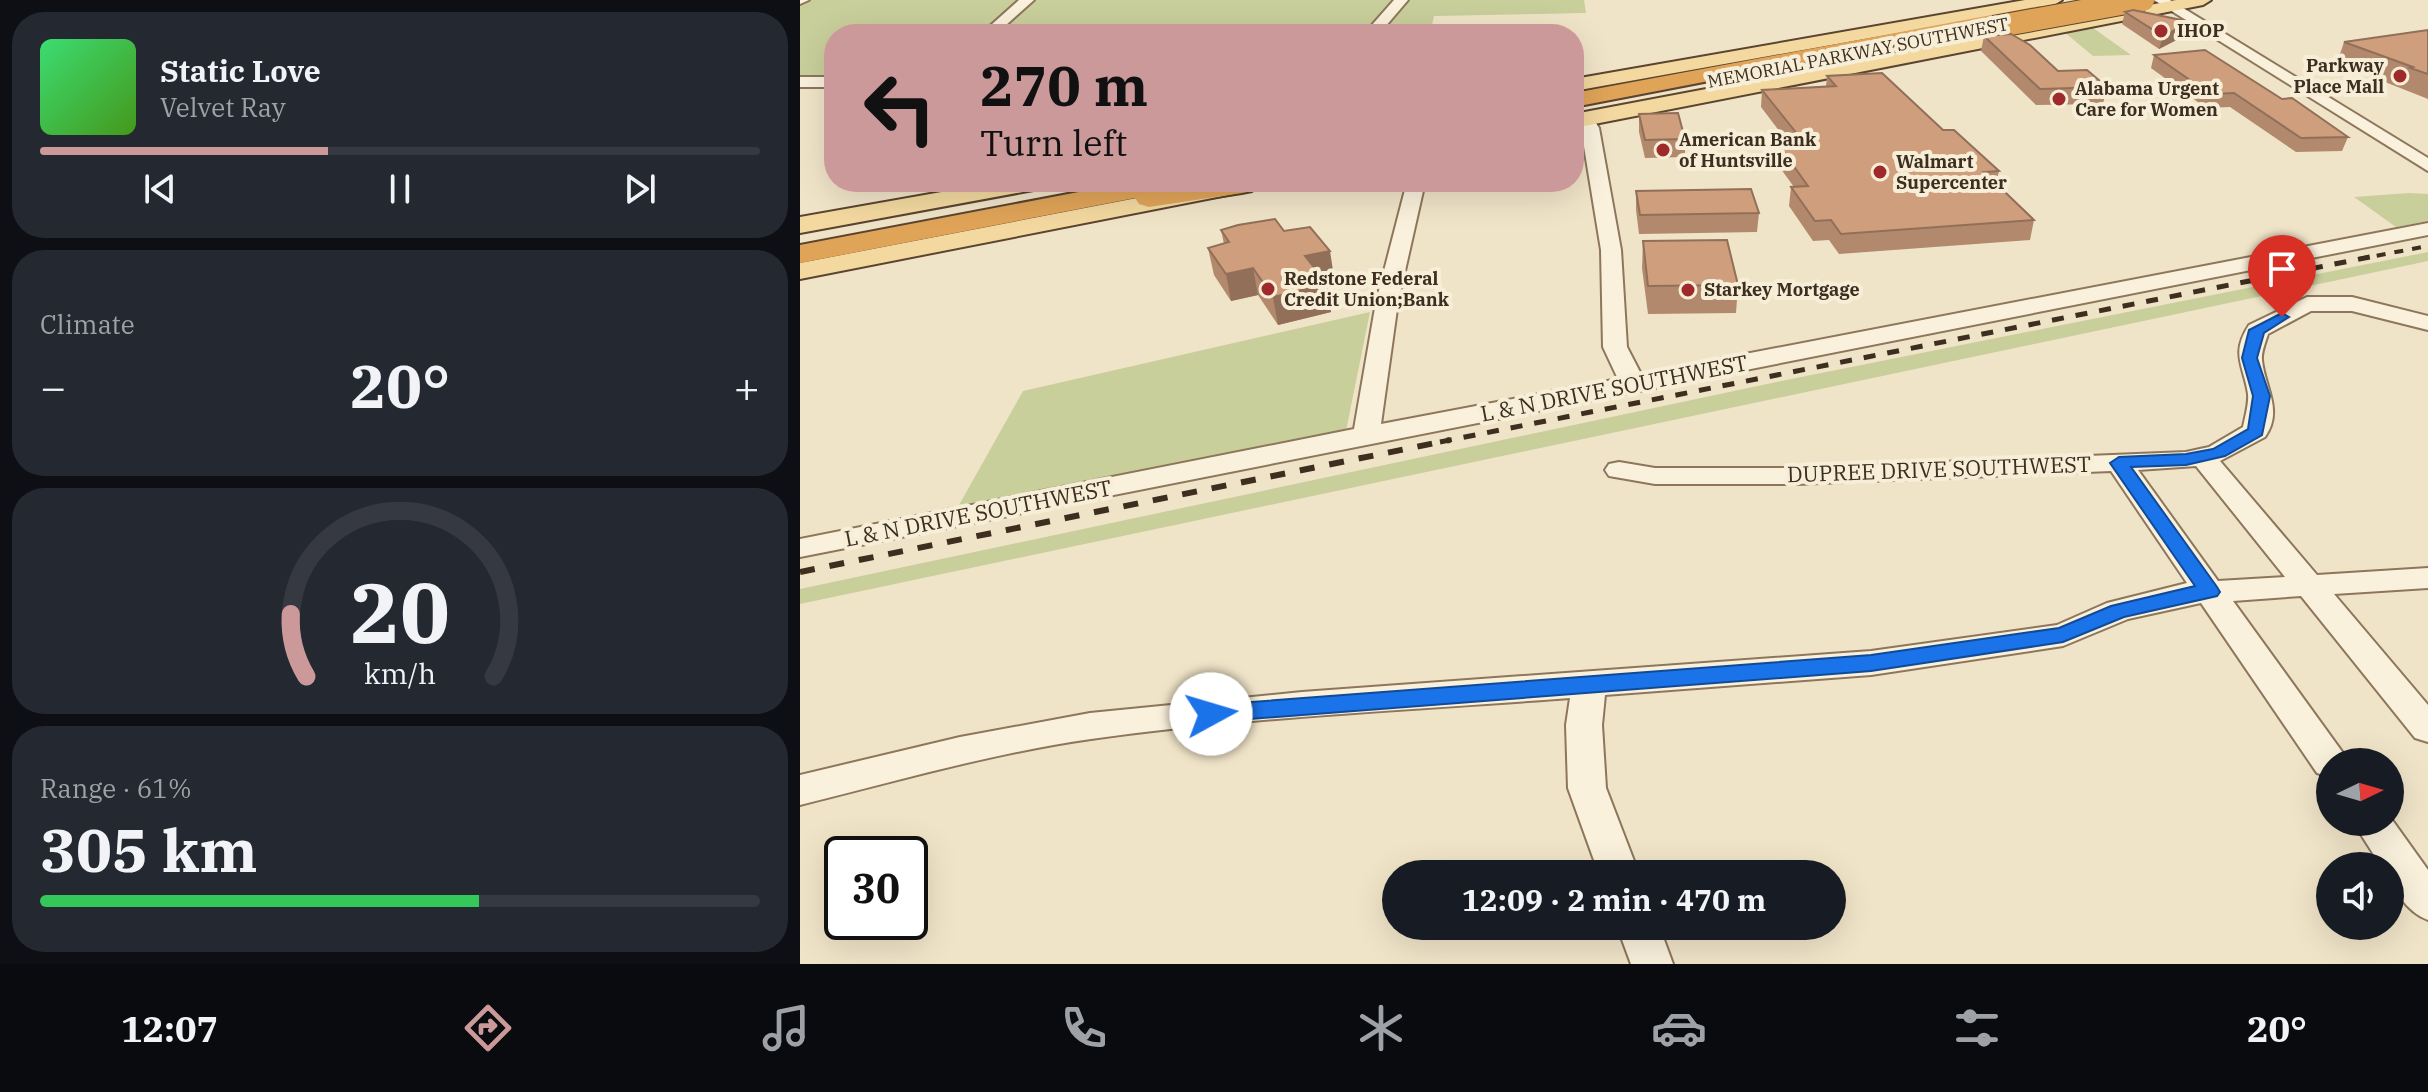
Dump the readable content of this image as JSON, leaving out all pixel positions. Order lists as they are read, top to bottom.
{
  "streets": {
    "highway": ["MEMORIAL PARKWAY SOUTHWEST"],
    "street": ["L & N DRIVE SOUTHWEST", "DUPREE DRIVE SOUTHWEST"]
  },
  "places": [
    "IHOP",
    "Parkway Place Mall",
    "Alabama Urgent Care for Women",
    "American Bank of Huntsville",
    "Walmart Supercenter",
    "Redstone Federal Credit Union;Bank",
    "Starkey Mortgage"
  ],
  "north": "right",
  "page": {
    "turn": ["270 m", "Turn left"],
    "song": ["Static Love", "Velvet Ray"],
    "tile": [
      "Climate",
      ["Range · 61%", "305 km"]
    ],
    "heat": ["−", "20°", "+"],
    "limit": "30",
    "trip": "12:09 · 2 min · 470 m",
    "tabs": ["12:07", "20°"],
    "gauge": ["20", "km/h"]
  }
}
